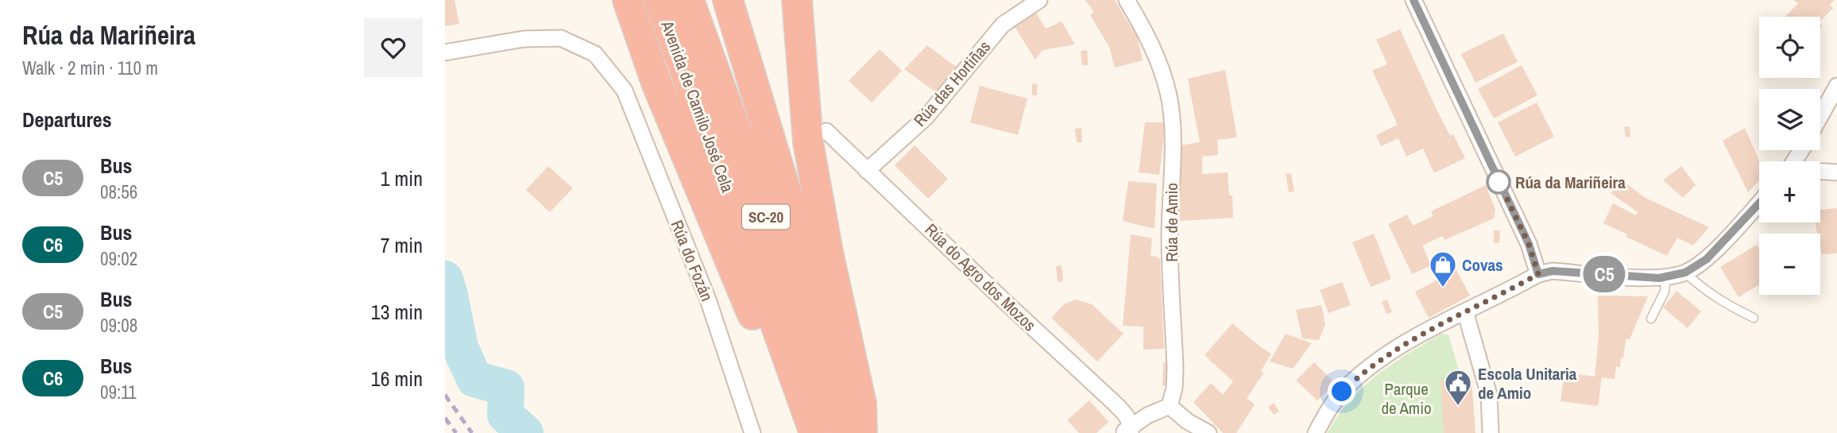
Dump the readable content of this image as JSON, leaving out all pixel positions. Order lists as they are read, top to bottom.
{
  "streets": {
    "highway": ["Avenida de Camilo José Cela", "SC-20"],
    "street": [
      "Rúa das Hortiñas",
      "Rúa de Amio",
      "Rúa do Fozán",
      "Rúa do Agro dos Mozos"
    ]
  },
  "crossings": [
    ["Rúa das Hortiñas", "Rúa do Agro dos Mozos"]
  ],
  "parks": ["Parque de Amio"],
  "places": {
    "other": ["Rúa da Mariñeira"],
    "shop": ["Covas"],
    "public building": ["Escola Unitaria de Amio"]
  },
  "lines": ["bus line C5"],
  "page": {
    "heading": [
      ["Rúa da Mariñeira", "Walk · 2 min · 110 m"],
      "Departures"
    ],
    "on_map": "C5",
    "map_buttons": ["+", "−"],
    "list": [
      {
        "mark": "C5",
        "name": "Bus",
        "note": "08:56",
        "value": "1 min"
      },
      {
        "mark": "C6",
        "name": "Bus",
        "note": "09:02",
        "value": "7 min"
      },
      {
        "mark": "C5",
        "name": "Bus",
        "note": "09:08",
        "value": "13 min"
      },
      {
        "mark": "C6",
        "name": "Bus",
        "note": "09:11",
        "value": "16 min"
      }
    ]
  }
}
